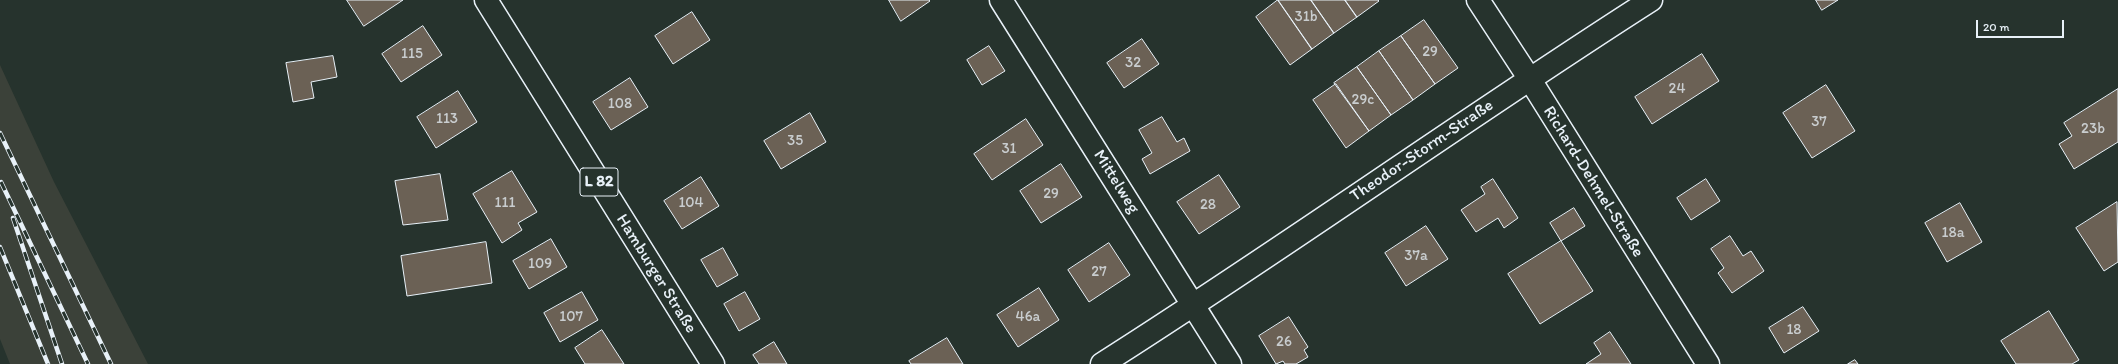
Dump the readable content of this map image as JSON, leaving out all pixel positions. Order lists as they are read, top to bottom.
{
  "streets": {
    "street": [
      "Theodor-Storm-Straße",
      "L 82",
      "Mittelweg",
      "Richard-Dehmel-Straße",
      "Hamburger Straße"
    ]
  },
  "crossings": [
    ["Theodor-Storm-Straße", "Mittelweg"],
    ["Theodor-Storm-Straße", "Richard-Dehmel-Straße"]
  ],
  "house_numbers": [
    "31b",
    "29",
    "115",
    "32",
    "24",
    "29c",
    "108",
    "113",
    "37",
    "23b",
    "35",
    "31",
    "29",
    "111",
    "104",
    "28",
    "18a",
    "37a",
    "109",
    "27",
    "107",
    "46a",
    "18",
    "26"
  ],
  "scale_bar": "20 m"
}
